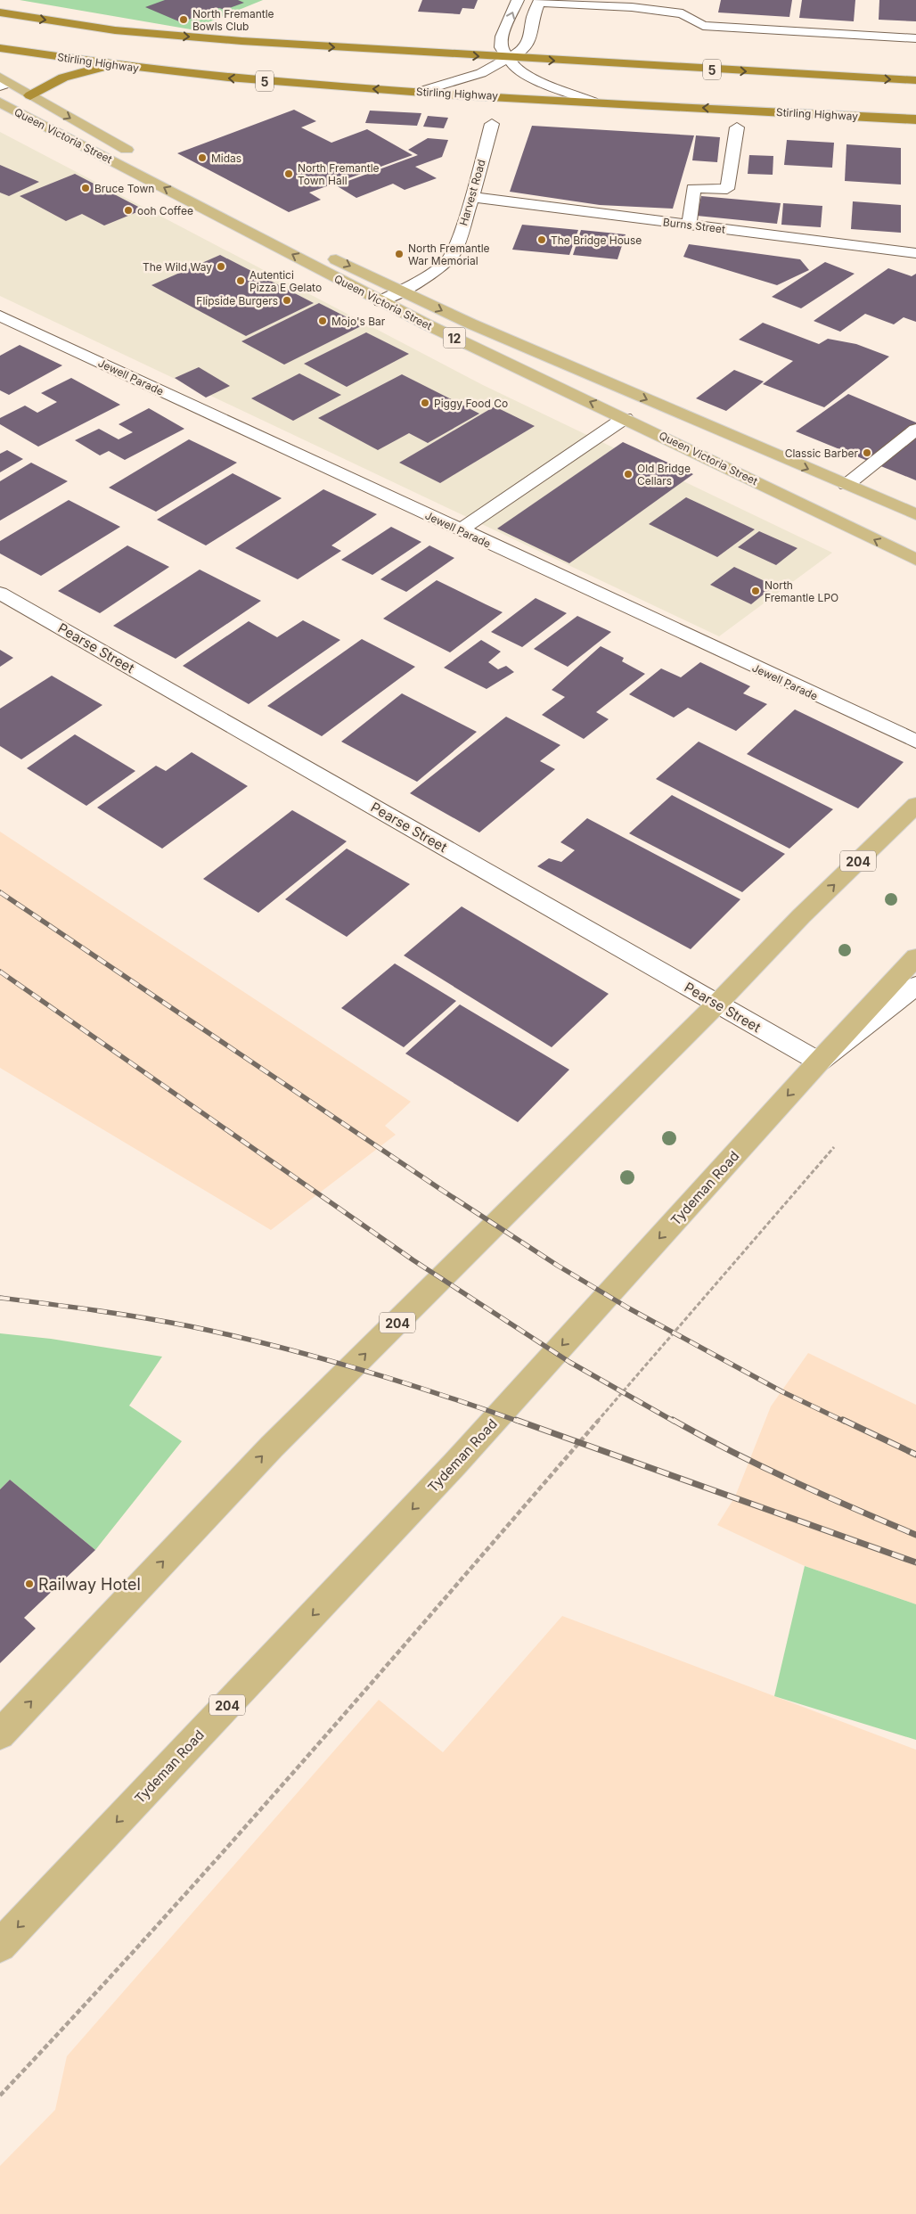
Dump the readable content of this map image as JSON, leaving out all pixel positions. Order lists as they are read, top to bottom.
{
  "streets": {
    "highway": ["Stirling Highway", "5"],
    "main road": [
      "Queen Victoria Street",
      "12",
      "204",
      "Tydeman Road"
    ],
    "street": [
      "Harvest Road",
      "Burns Street",
      "Jewell Parade",
      "Pearse Street"
    ]
  },
  "crossings": [
    ["Queen Victoria Street", "Harvest Road"],
    ["Harvest Road", "Burns Street"],
    ["Pearse Street", "204"],
    ["Pearse Street", "Tydeman Road"]
  ],
  "places": [
    "North Fremantle Bowls Club",
    "Midas",
    "North Fremantle Town Hall",
    "Bruce Town",
    "ooh Coffee",
    "The Bridge House",
    "North Fremantle War Memorial",
    "The Wild Way",
    "Autentici Pizza E Gelato",
    "Flipside Burgers",
    "Mojo's Bar",
    "Piggy Food Co",
    "Classic Barber",
    "Old Bridge Cellars",
    "North Fremantle LPO",
    "Railway Hotel"
  ]
}
